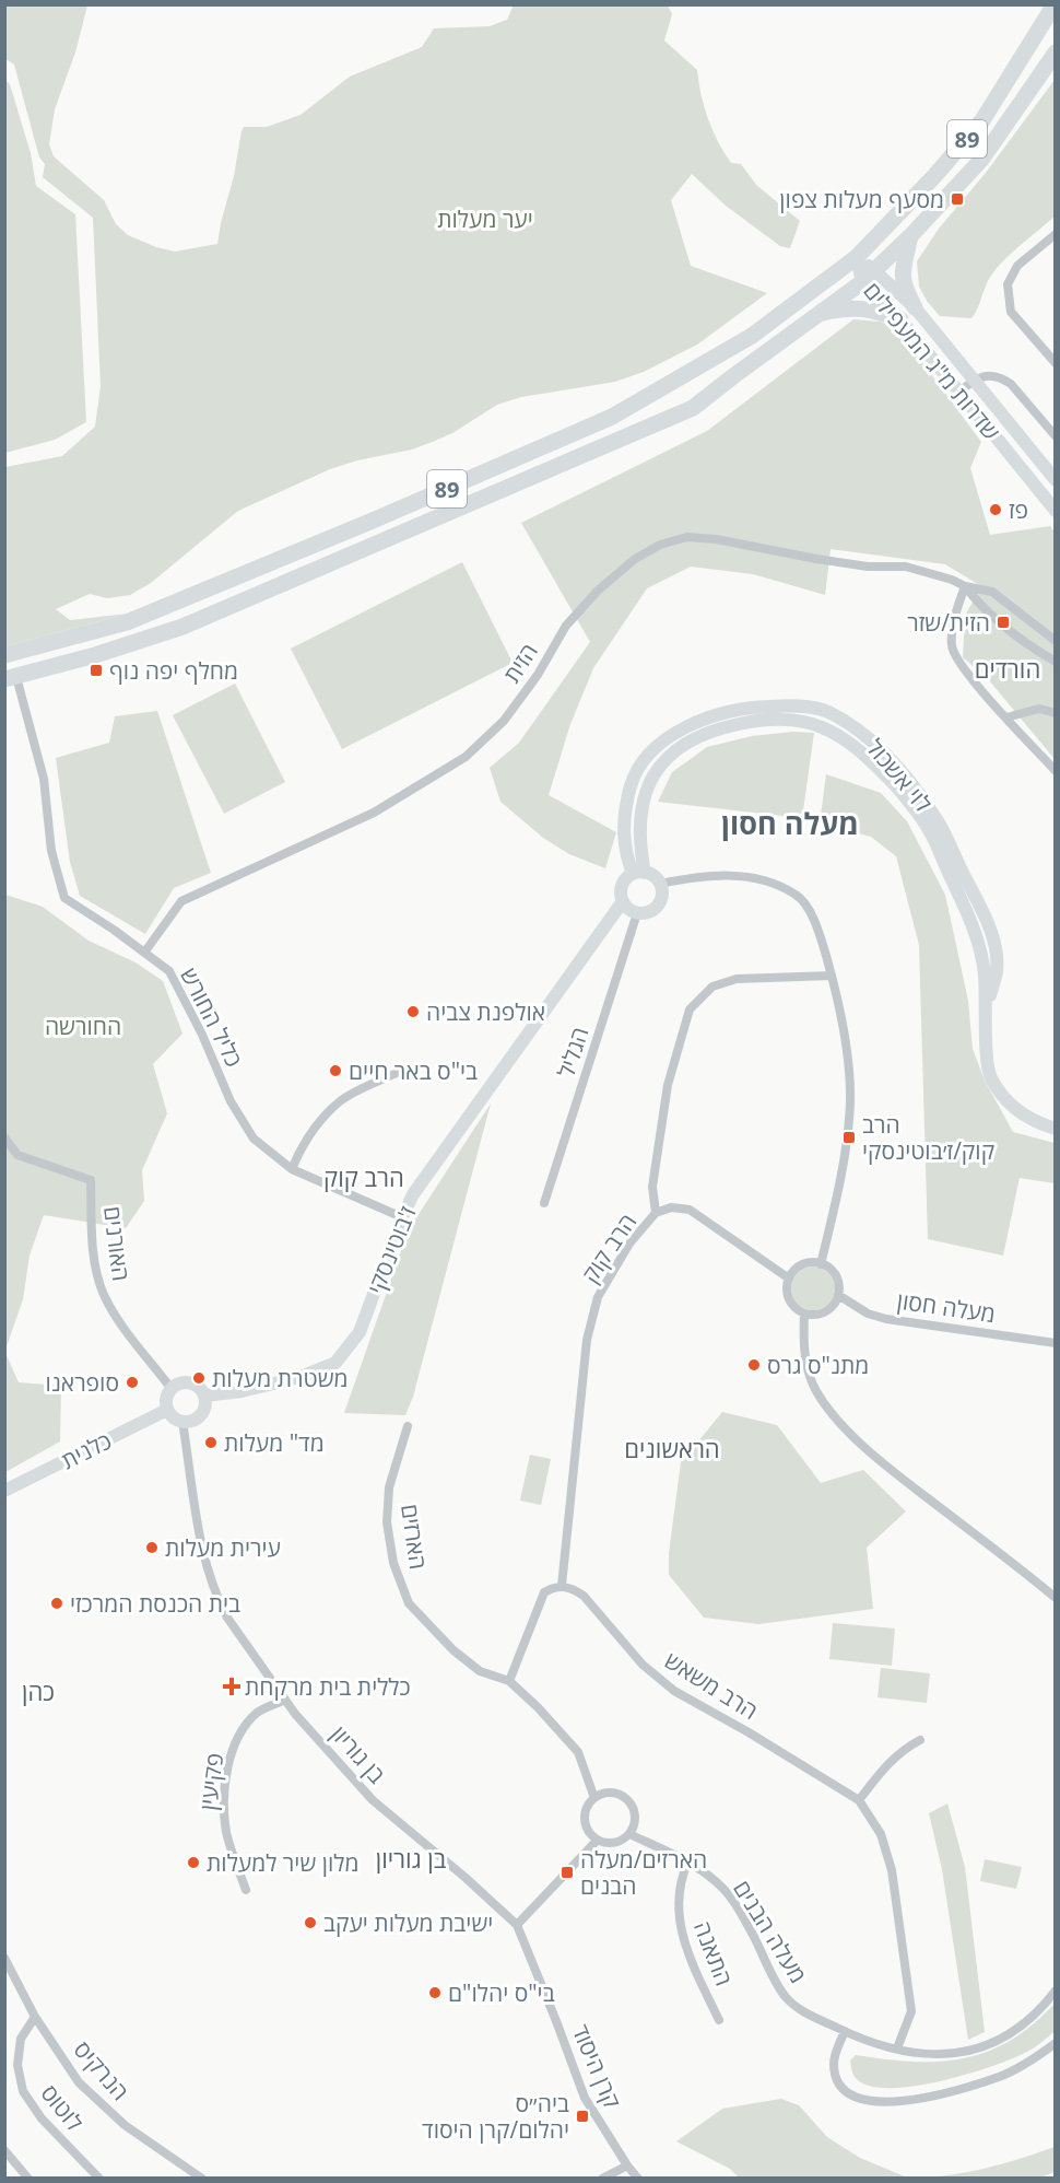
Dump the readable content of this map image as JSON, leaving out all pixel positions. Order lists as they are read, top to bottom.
{
  "streets": {
    "highway": ["89"],
    "street": [
      "שדרות מ\"ג המעפילים",
      "הזית",
      "לוי אשכול",
      "כליל החורש",
      "הגליל",
      "האורנים",
      "הרב קוק",
      "ז'בוטינסקי",
      "מעלה חסון",
      "כלנית",
      "הארזים",
      "הרב משאש",
      "בן גוריון",
      "פקיעין",
      "מעלה הבנים",
      "התאנה",
      "קרן היסוד",
      "הנרקיס",
      "לוטוס"
    ]
  },
  "crossings": [
    ["89", "שדרות מ\"ג המעפילים"],
    ["89", "כליל החורש"],
    ["הזית", "כליל החורש"],
    ["לוי אשכול", "הגליל"],
    ["לוי אשכול", "ז'בוטינסקי"],
    ["כליל החורש", "ז'בוטינסקי"],
    ["הגליל", "ז'בוטינסקי"],
    ["האורנים", "ז'בוטינסקי"],
    ["האורנים", "כלנית"],
    ["האורנים", "בן גוריון"],
    ["הרב קוק", "הרב משאש"],
    ["ז'בוטינסקי", "כלנית"],
    ["ז'בוטינסקי", "בן גוריון"],
    ["כלנית", "בן גוריון"],
    ["הרב משאש", "מעלה הבנים"],
    ["בן גוריון", "פקיעין"],
    ["בן גוריון", "קרן היסוד"],
    ["מעלה הבנים", "התאנה"],
    ["הנרקיס", "לוטוס"]
  ],
  "districts": [
    "הורדים",
    "מעלה חסון",
    "הרב קוק",
    "הראשונים",
    "כהן",
    "בן גוריון"
  ],
  "parks": ["יער מעלות", "החורשה"],
  "places": {
    "transit": [
      "מסעף מעלות צפון",
      "הזית/שזר",
      "מחלף יפה נוף",
      "הרב קוק/ז׳בוטינסקי",
      "הארזים/מעלה הבנים",
      "ביה״ס יהלום/קרן היסוד"
    ],
    "other": [
      "פז",
      "אולפנת צביה",
      "בי\"ס באר חיים",
      "מתנ\"ס גרס",
      "משטרת מעלות",
      "סופראנו",
      "מד\" מעלות",
      "עירית מעלות",
      "בית הכנסת המרכזי",
      "מלון שיר למעלות",
      "ישיבת מעלות יעקב",
      "בי\"ס יהלו\"ם"
    ],
    "health": ["כללית בית מרקחת"]
  }
}
